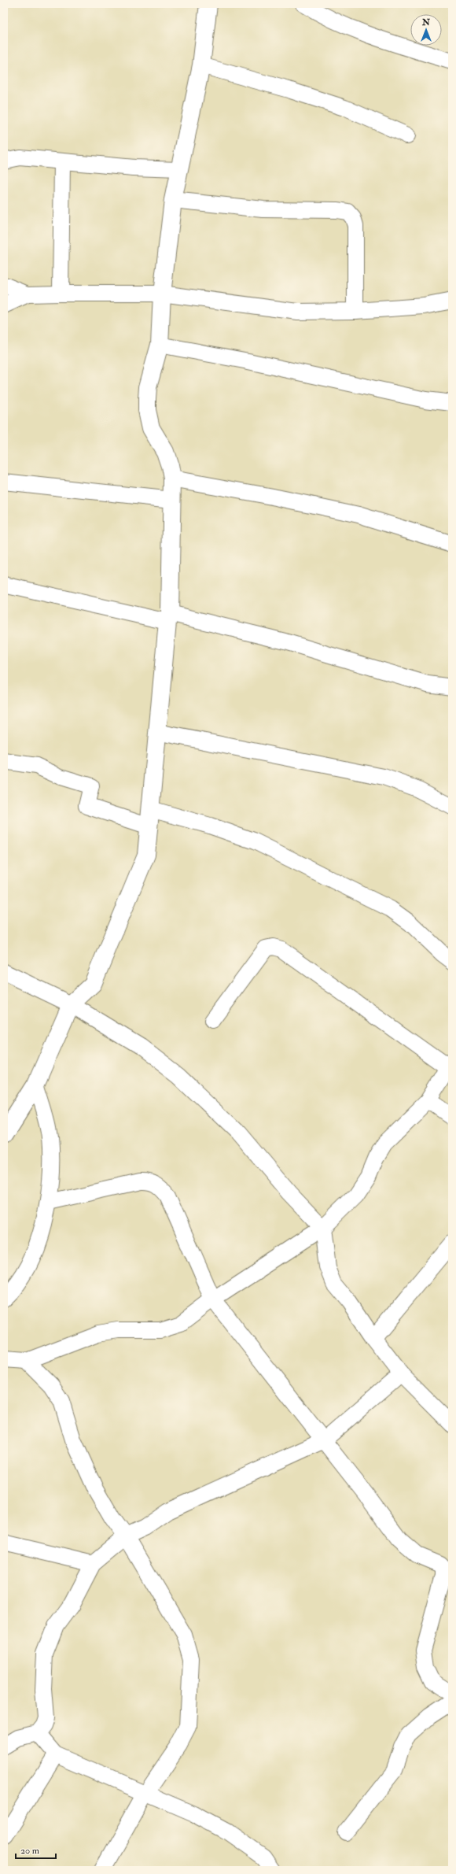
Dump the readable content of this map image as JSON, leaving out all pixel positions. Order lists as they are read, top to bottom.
{
  "scale_bar": "20 m",
  "north": "top"
}
